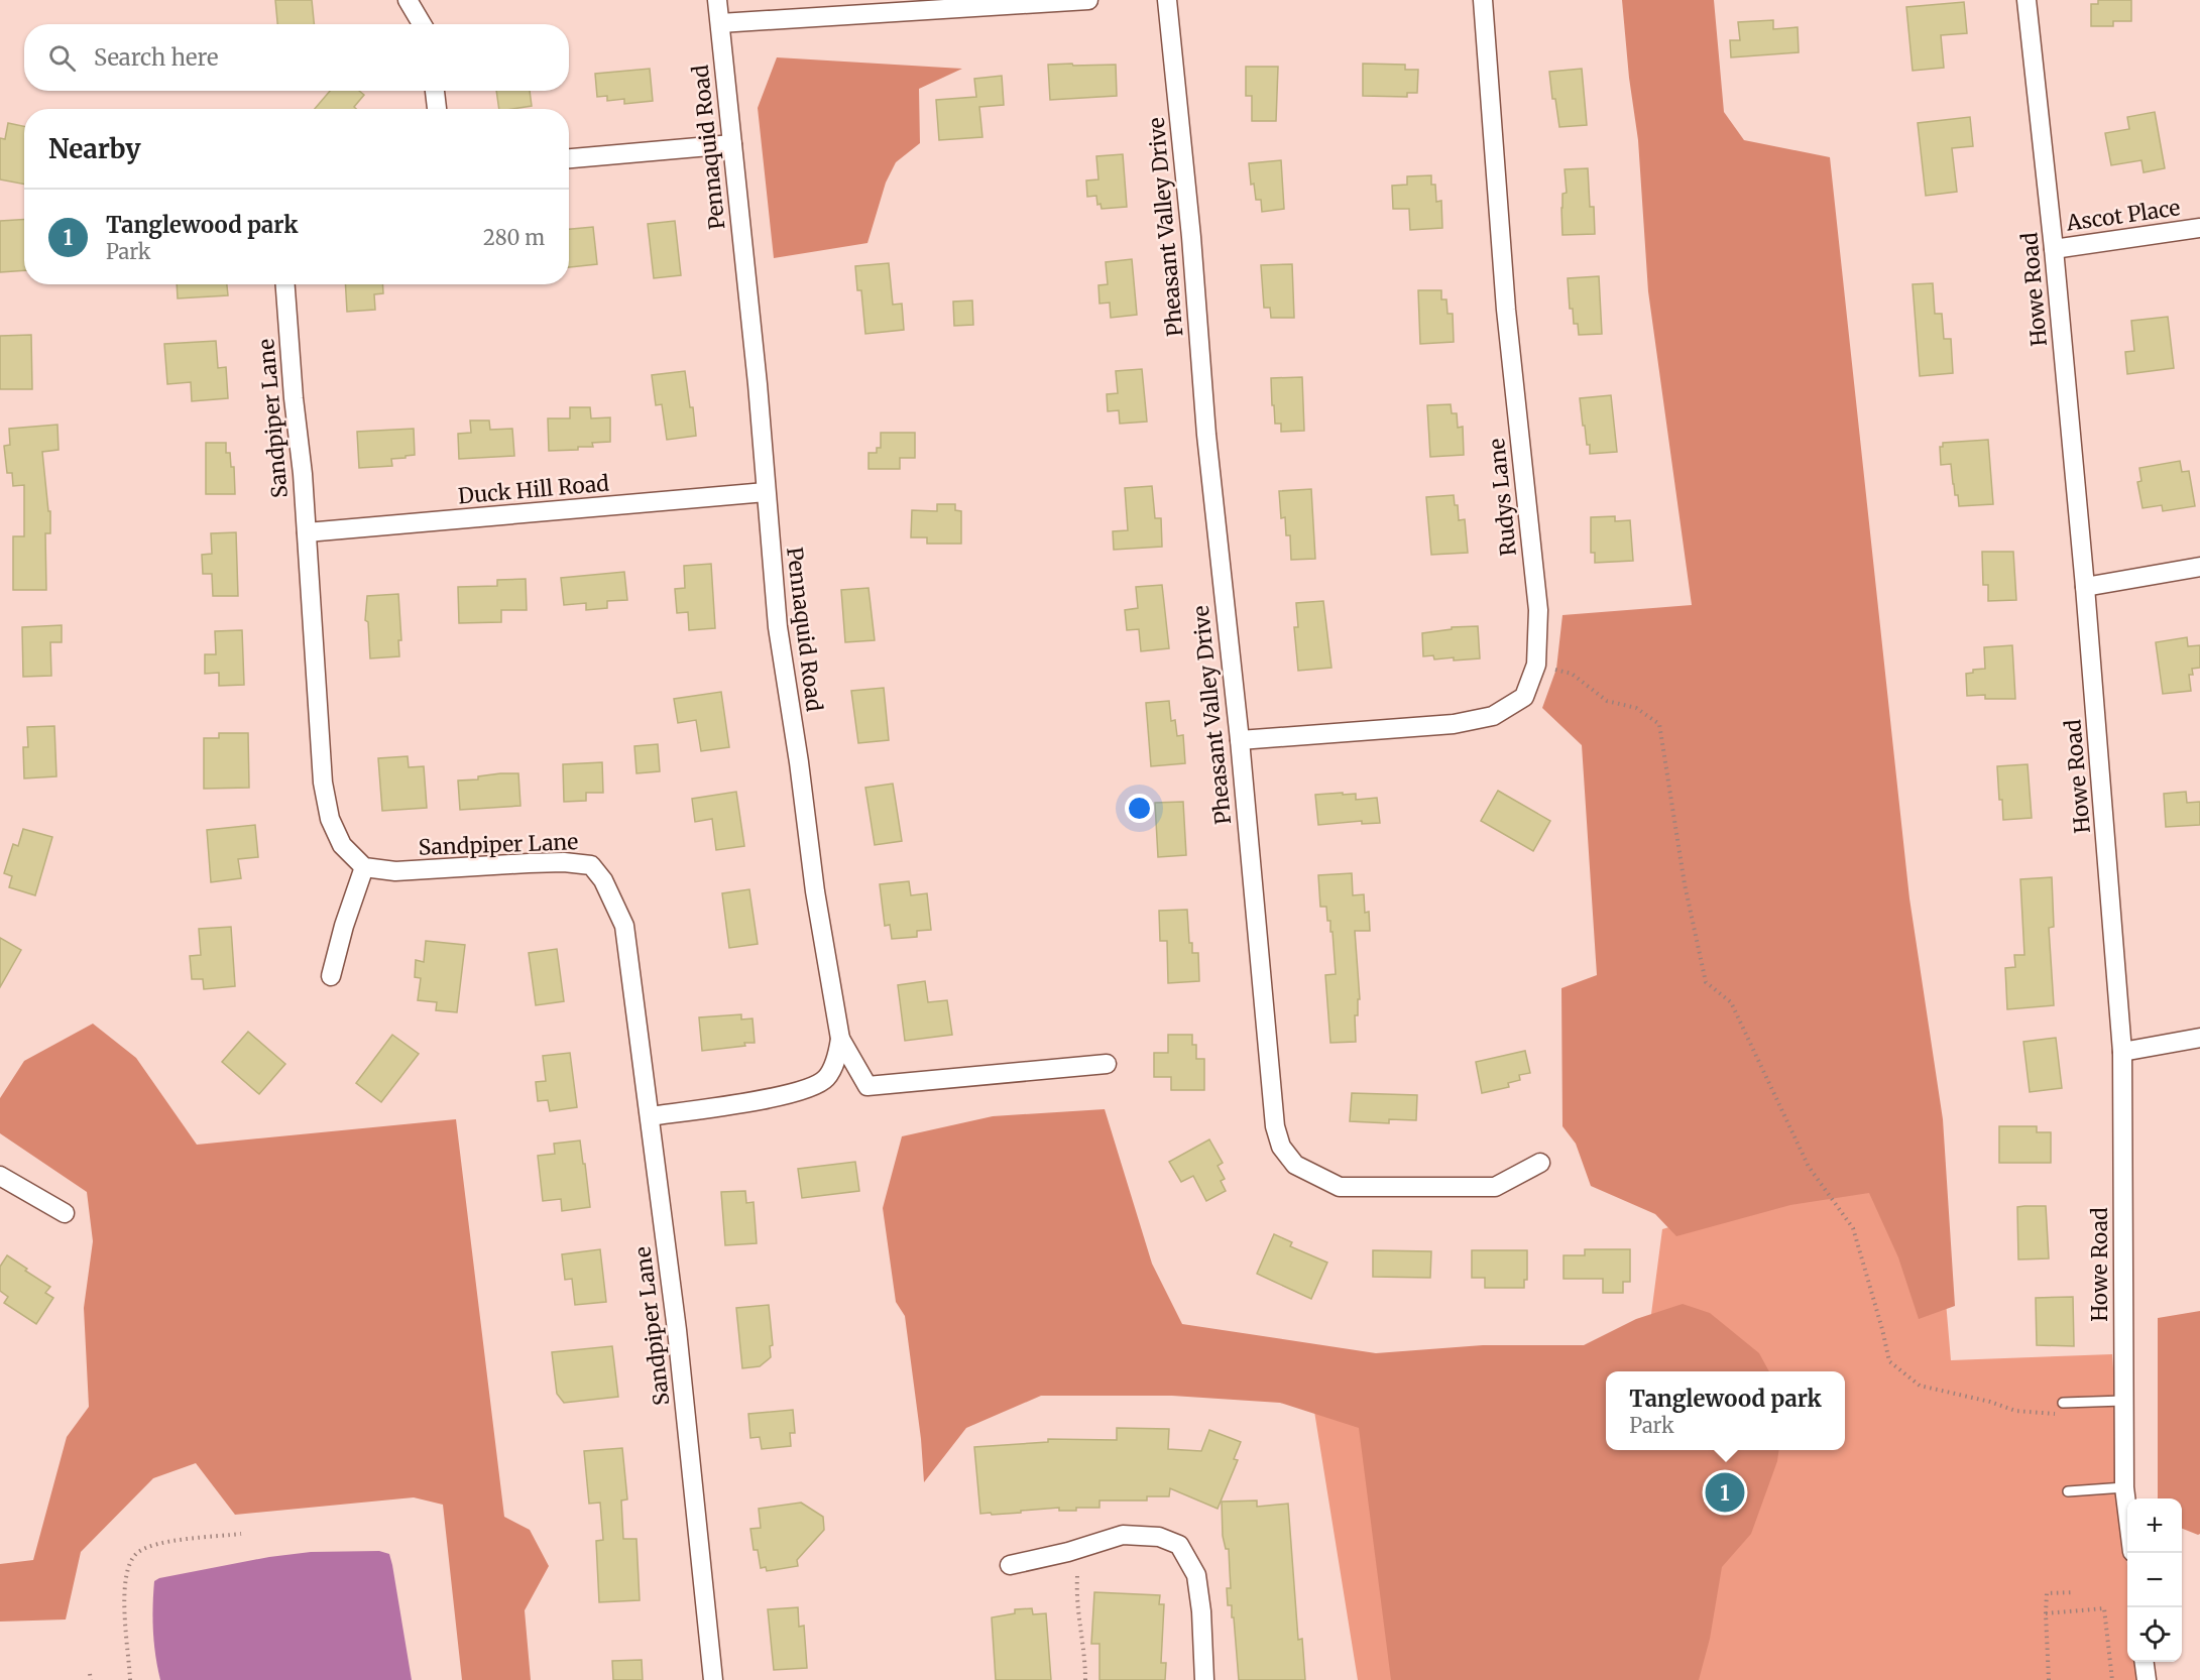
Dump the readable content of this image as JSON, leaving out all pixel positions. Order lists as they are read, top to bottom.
{
  "streets": {
    "street": [
      "Pennaquid Road",
      "Ascot Place",
      "Pheasant Valley Drive",
      "Howe Road",
      "Sandpiper Lane",
      "Duck Hill Road",
      "Rudys Lane"
    ]
  },
  "crossings": [
    ["Pennaquid Road", "Sandpiper Lane"],
    ["Pennaquid Road", "Duck Hill Road"],
    ["Ascot Place", "Howe Road"],
    ["Pheasant Valley Drive", "Rudys Lane"],
    ["Sandpiper Lane", "Duck Hill Road"]
  ],
  "page": {
    "search": "Search here",
    "heading": "Nearby",
    "list": [
      {
        "mark": "1",
        "name": "Tanglewood park",
        "note": "Park",
        "value": "280 m"
      }
    ],
    "popup": ["Tanglewood park", "Park"],
    "pins": "1",
    "map_buttons": ["+", "−"]
  }
}
